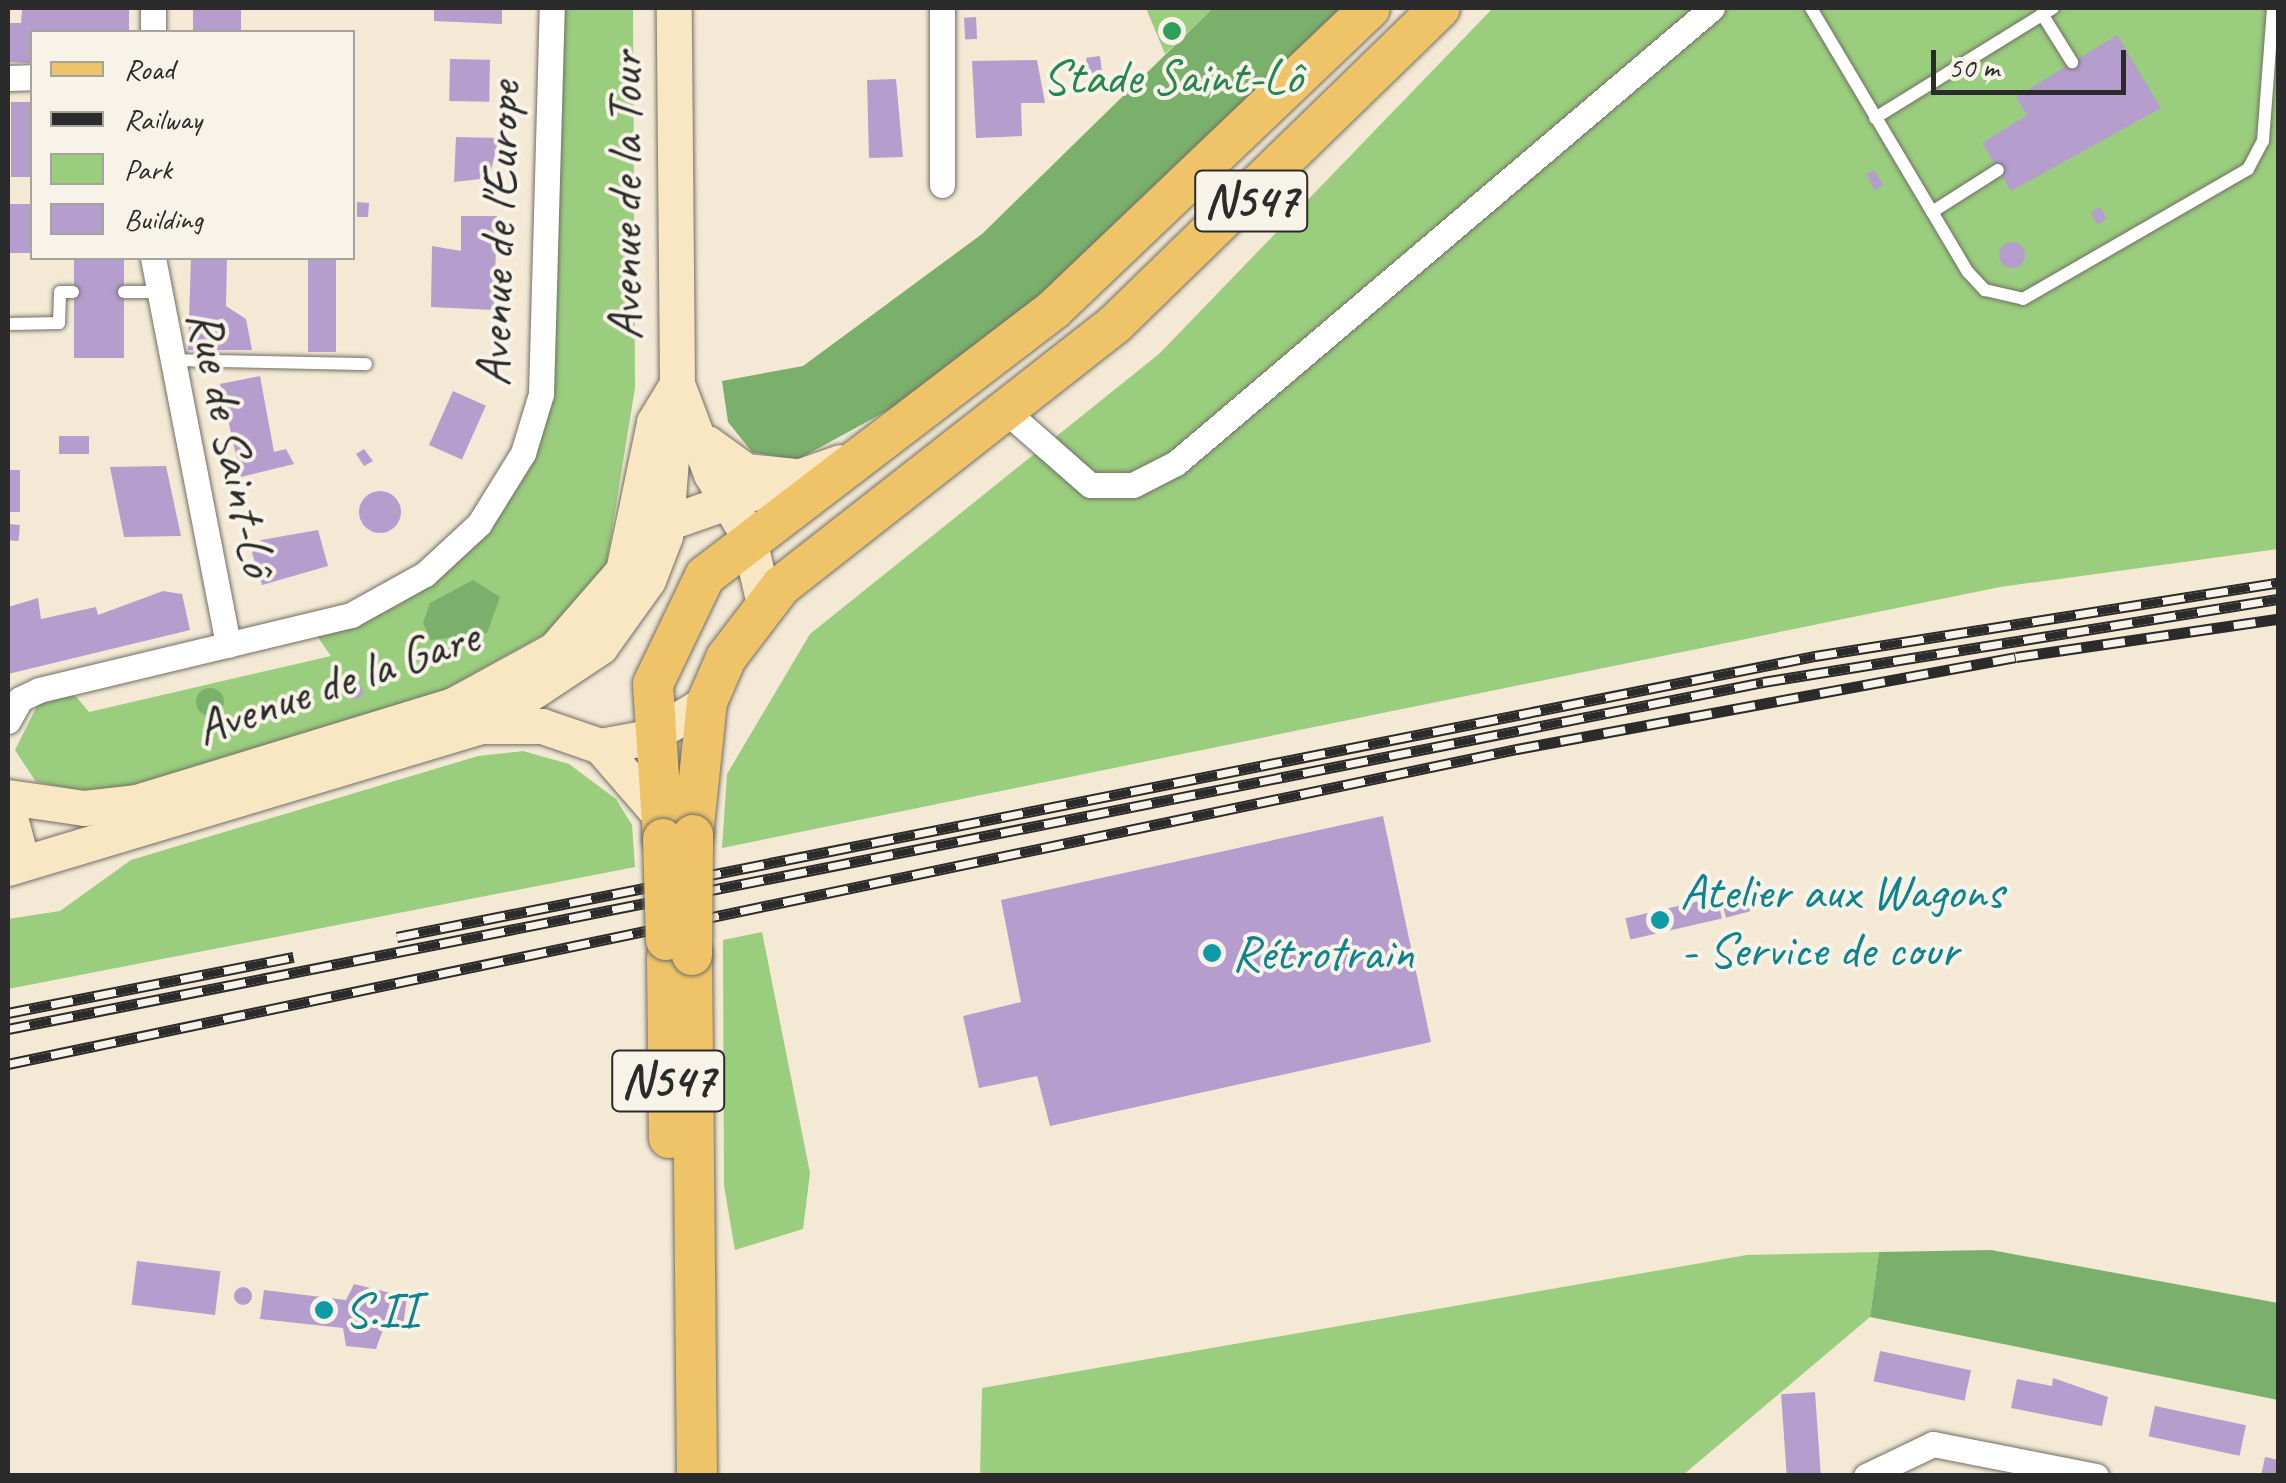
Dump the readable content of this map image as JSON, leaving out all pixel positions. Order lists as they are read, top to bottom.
{
  "streets": {
    "main road": ["N547"],
    "street": [
      "Avenue de la Tour",
      "Avenue de l'Europe",
      "Rue de Saint-Lô",
      "Avenue de la Gare"
    ]
  },
  "crossings": [
    ["Avenue de la Tour", "N547"],
    ["Avenue de la Tour", "Avenue de la Gare"],
    ["N547", "Avenue de la Gare"],
    ["Avenue de l'Europe", "Rue de Saint-Lô"]
  ],
  "places": [
    "Stade Saint-Lô",
    "Atelier aux Wagons - Service de cour",
    "Rétrotrain",
    "S.II"
  ],
  "legend": [
    "Road",
    "Railway",
    "Park",
    "Building"
  ],
  "scale_bar": "50 m"
}
